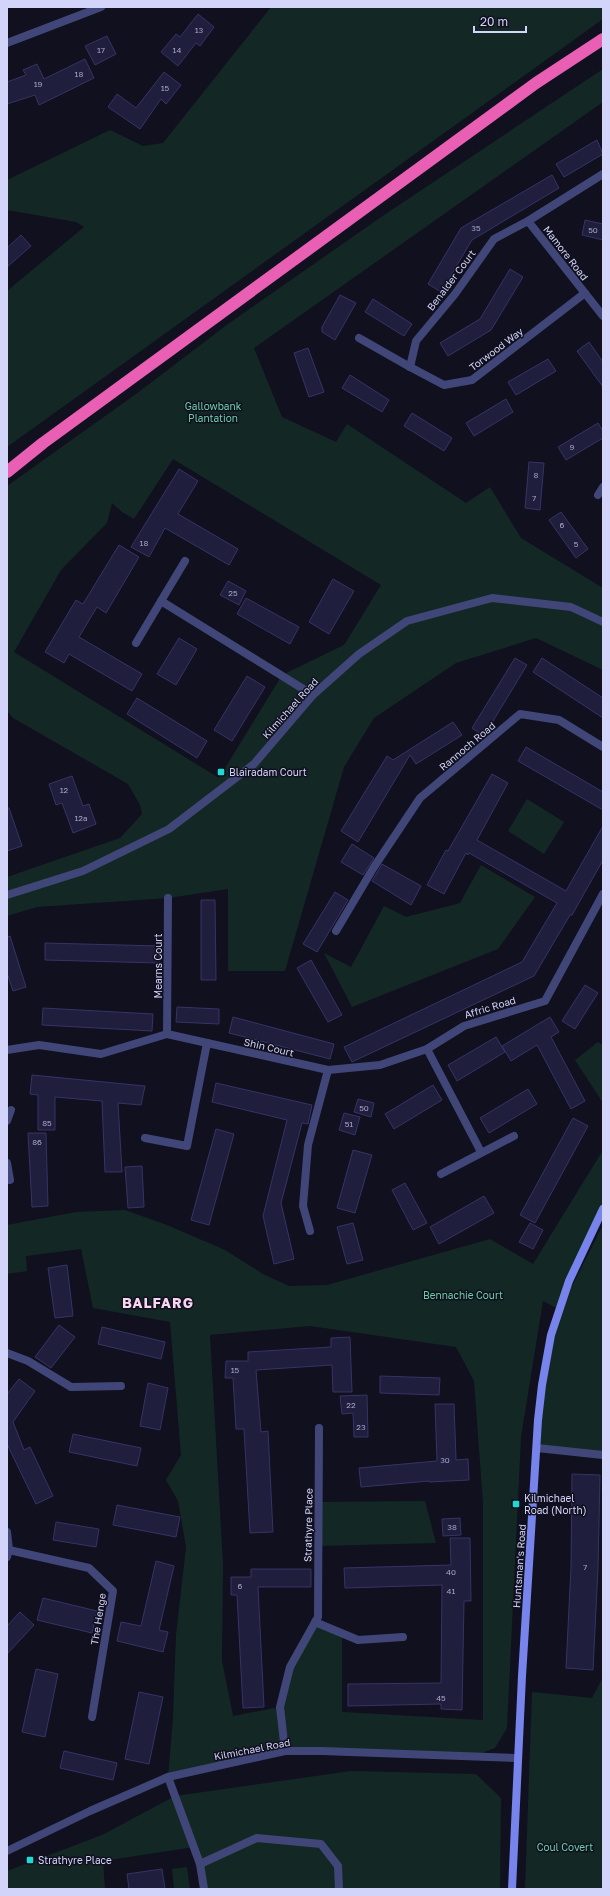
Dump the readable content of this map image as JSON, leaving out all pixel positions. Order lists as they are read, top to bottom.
{
  "streets": {
    "street": [
      "Mamore Road",
      "Benalder Court",
      "Torwood Way",
      "Kilmichael Road",
      "Rannoch Road",
      "Mearns Court",
      "Affric Road",
      "Shin Court",
      "Strathyre Place",
      "Huntsman's Road",
      "The Henge"
    ]
  },
  "crossings": [
    ["Mamore Road", "Benalder Court"],
    ["Mamore Road", "Torwood Way"],
    ["Benalder Court", "Torwood Way"],
    ["Kilmichael Road", "Strathyre Place"],
    ["Kilmichael Road", "Huntsman's Road"],
    ["Mearns Court", "Shin Court"],
    ["Affric Road", "Shin Court"]
  ],
  "districts": ["BALFARG"],
  "parks": ["Gallowbank Plantation", "Bennachie Court", "Coul Covert"],
  "places": {
    "transit": ["Blairadam Court", "Kilmichael Road (North)", "Strathyre Place"]
  },
  "house_numbers": [
    "13",
    "17",
    "14",
    "18",
    "19",
    "15",
    "35",
    "50",
    "9",
    "8",
    "7",
    "6",
    "18",
    "5",
    "25",
    "12",
    "12a",
    "50",
    "85",
    "51",
    "86",
    "15",
    "22",
    "23",
    "30",
    "38",
    "7",
    "40",
    "6",
    "41",
    "45"
  ],
  "scale_bar": "20 m"
}
